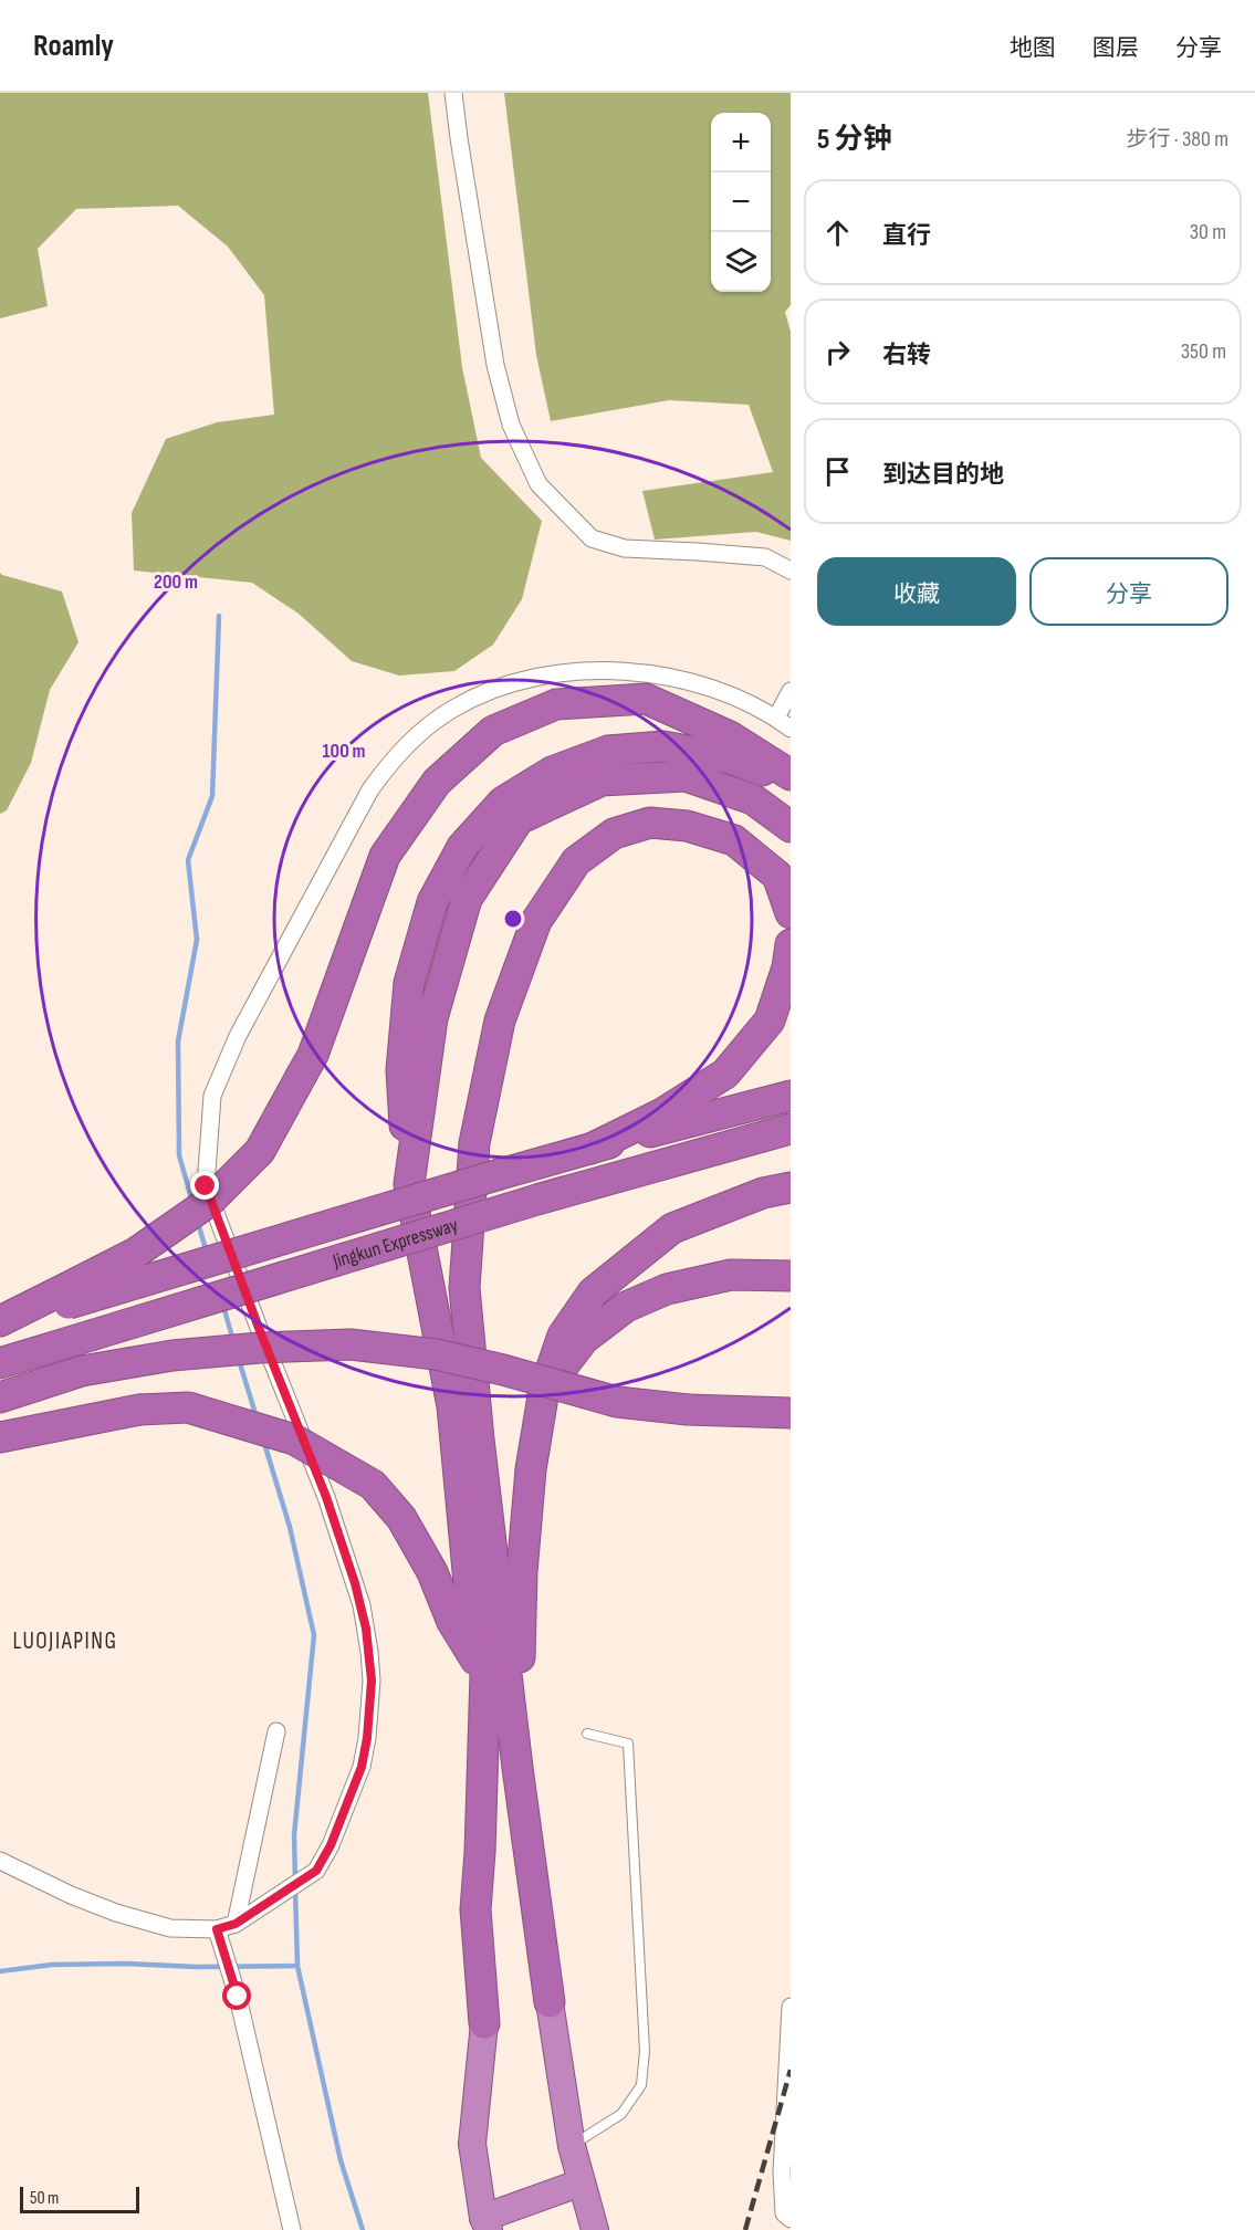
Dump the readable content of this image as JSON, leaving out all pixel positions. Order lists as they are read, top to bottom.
{
  "streets": {
    "highway": ["Jingkun Expressway"]
  },
  "districts": ["LUOJIAPING"],
  "scale_bar": "50 m",
  "page": {
    "header": "Roamly",
    "nav": ["地图", "图层", "分享"],
    "heading": ["5 分钟", "步行 · 380 m"],
    "map_buttons": ["+", "−"],
    "list": [
      ["直行", "30 m"],
      ["右转", "350 m"],
      "到达目的地"
    ],
    "buttons": ["收藏", "分享"],
    "scale": "50 m"
  },
  "rings": ["200 m", "100 m"]
}
